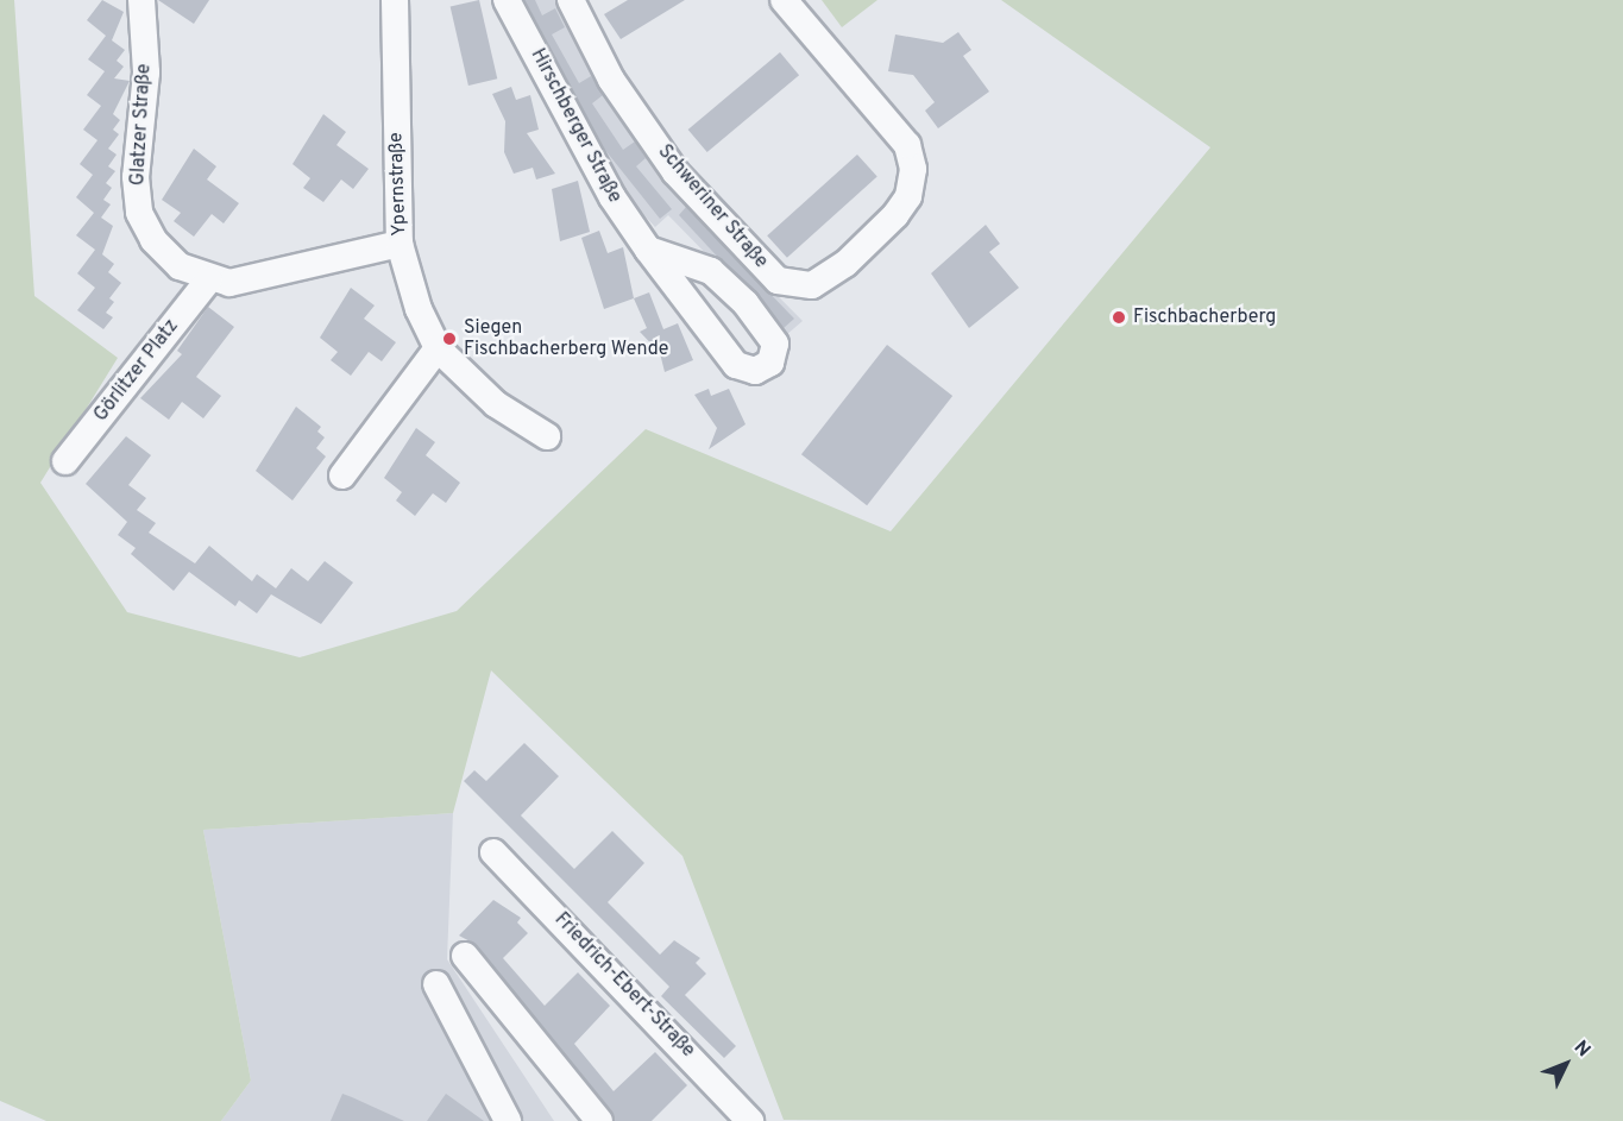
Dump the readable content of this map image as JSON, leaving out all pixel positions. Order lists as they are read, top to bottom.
{
  "streets": {
    "street": [
      "Glatzer Straße",
      "Hirschberger Straße",
      "Ypernstraße",
      "Schweriner Straße",
      "Görlitzer Platz",
      "Friedrich-Ebert-Straße"
    ]
  },
  "crossings": [
    ["Glatzer Straße", "Görlitzer Platz"]
  ],
  "places": ["Fischbacherberg", "Siegen Fischbacherberg Wende"],
  "north": "top right"
}
